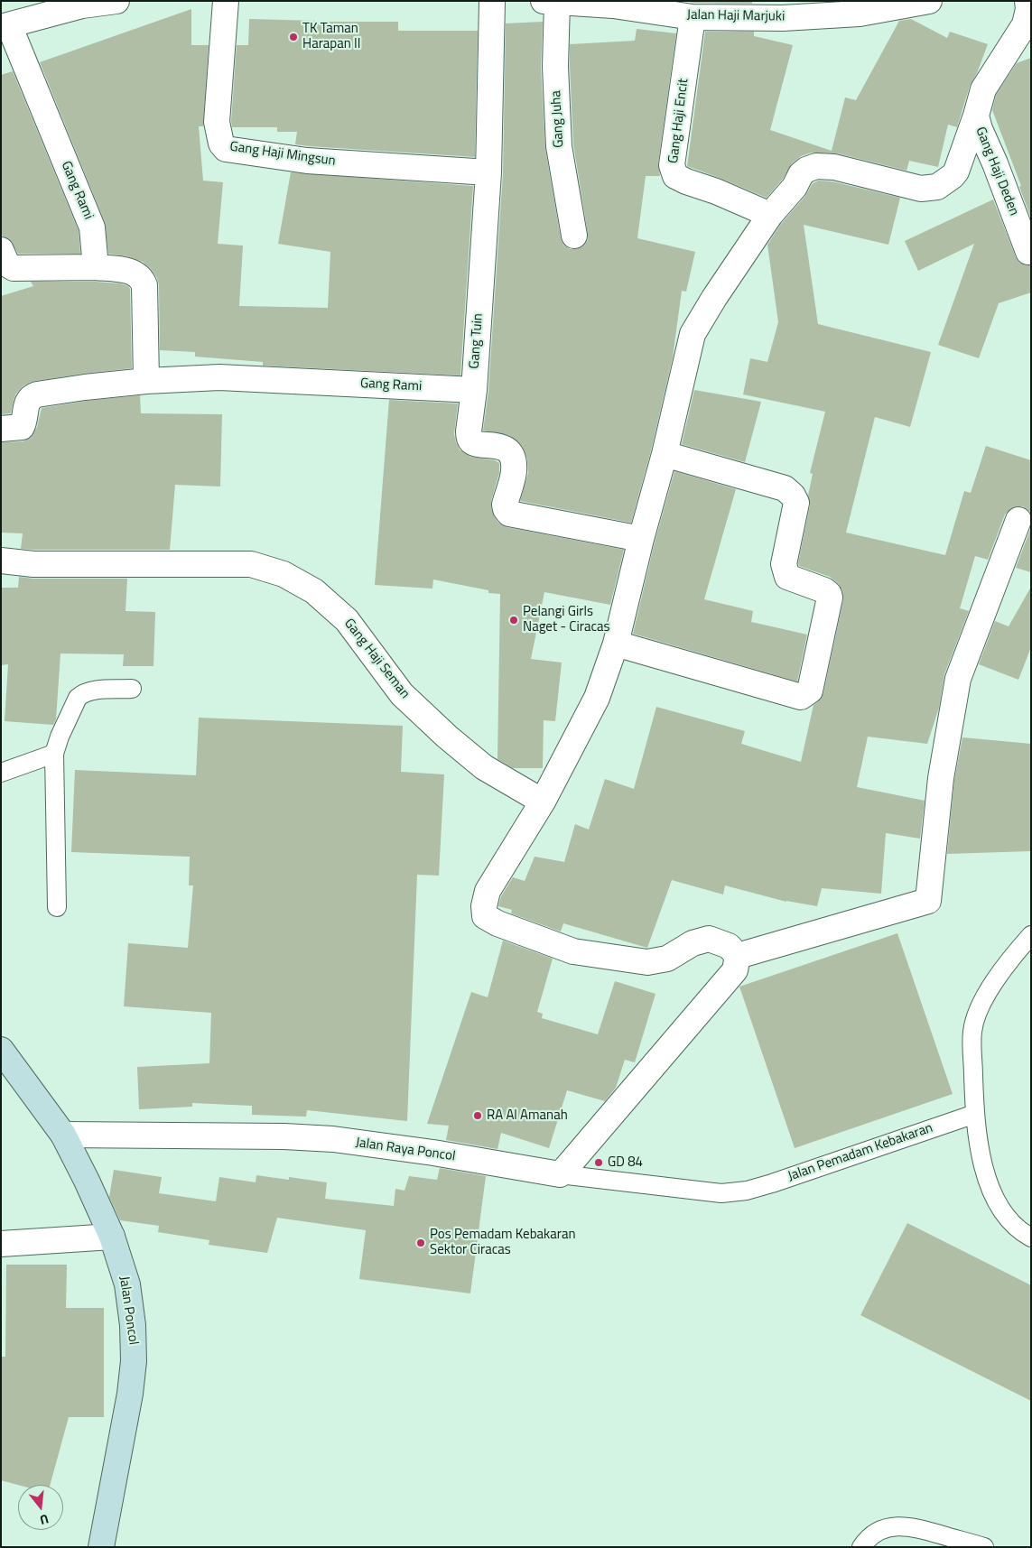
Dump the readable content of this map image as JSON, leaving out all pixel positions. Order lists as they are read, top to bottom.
{
  "streets": {
    "street": [
      "Jalan Haji Marjuki",
      "Gang Juha",
      "Gang Haji Encit",
      "Gang Haji Mingsun",
      "Gang Haji Deden",
      "Gang Rami",
      "Gang Tuin",
      "Gang Haji Seman",
      "Jalan Raya Poncol",
      "Jalan Poncol"
    ],
    "lane": ["Jalan Pemadam Kebakaran"]
  },
  "crossings": [
    ["Jalan Haji Marjuki", "Gang Juha"],
    ["Jalan Haji Marjuki", "Gang Haji Encit"],
    ["Gang Haji Encit", "Gang Haji Deden"],
    ["Gang Haji Mingsun", "Gang Tuin"],
    ["Gang Haji Deden", "Gang Tuin"],
    ["Gang Haji Deden", "Gang Haji Seman"],
    ["Gang Rami", "Gang Tuin"],
    ["Jalan Raya Poncol", "Jalan Pemadam Kebakaran"],
    ["Jalan Raya Poncol", "Jalan Poncol"]
  ],
  "places": [
    "TK Taman Harapan II",
    "Pelangi Girls Naget - Ciracas",
    "RA Al Amanah",
    "GD 84",
    "Pos Pemadam Kebakaran Sektor Ciracas"
  ],
  "north": "bottom"
}
